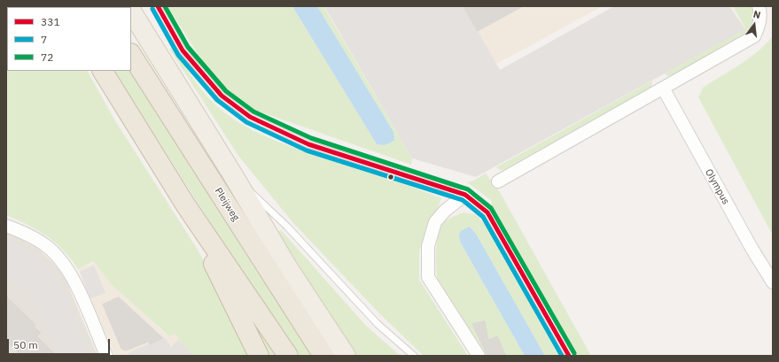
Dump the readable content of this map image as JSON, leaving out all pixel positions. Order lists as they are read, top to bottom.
{
  "streets": {
    "highway": ["Pleijweg"],
    "street": ["Olympus"]
  },
  "lines": ["transit line 331", "transit line 72", "transit line 7"],
  "legend": ["331", "7", "72"],
  "scale_bar": "50 m",
  "north": "top"
}
